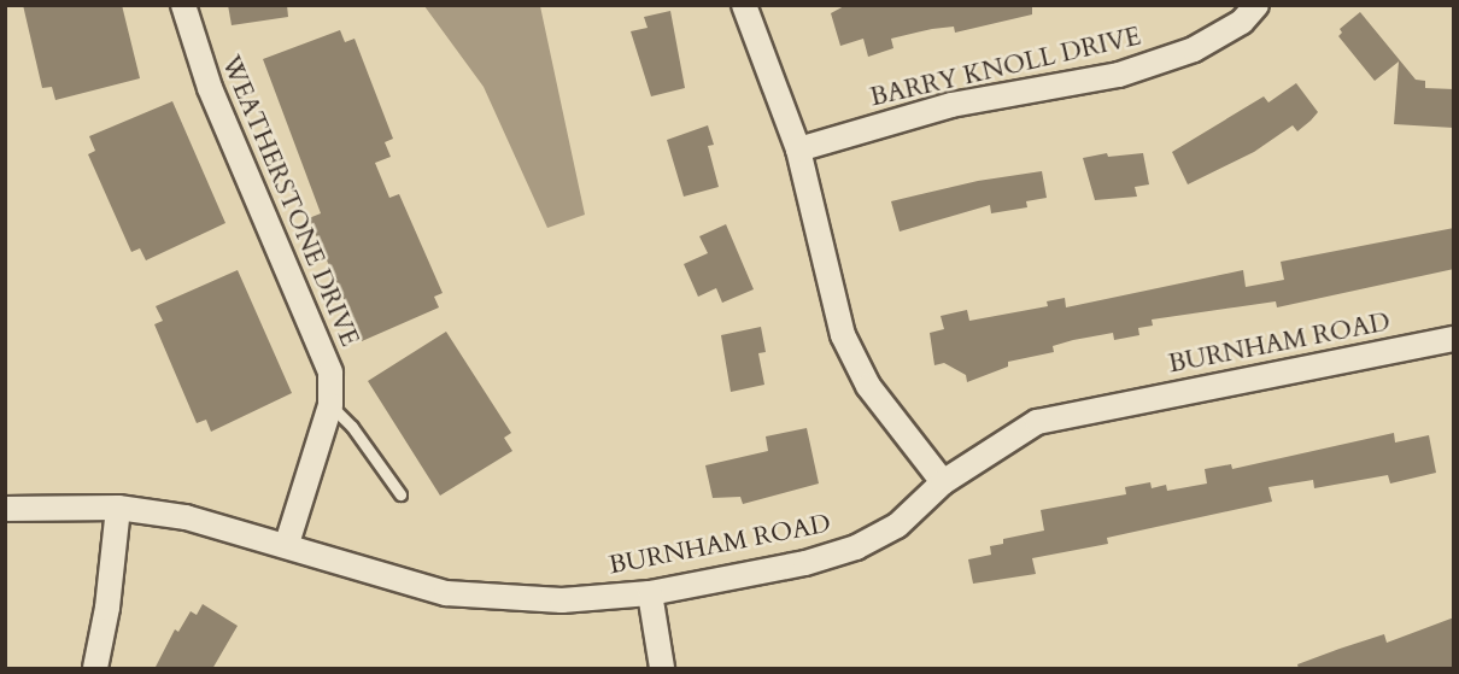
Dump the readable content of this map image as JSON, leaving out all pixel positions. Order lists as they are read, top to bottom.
{
  "streets": {
    "street": ["BARRY KNOLL DRIVE", "WEATHERSTONE DRIVE", "BURNHAM ROAD"]
  },
  "crossings": [
    ["WEATHERSTONE DRIVE", "BURNHAM ROAD"]
  ]
}
